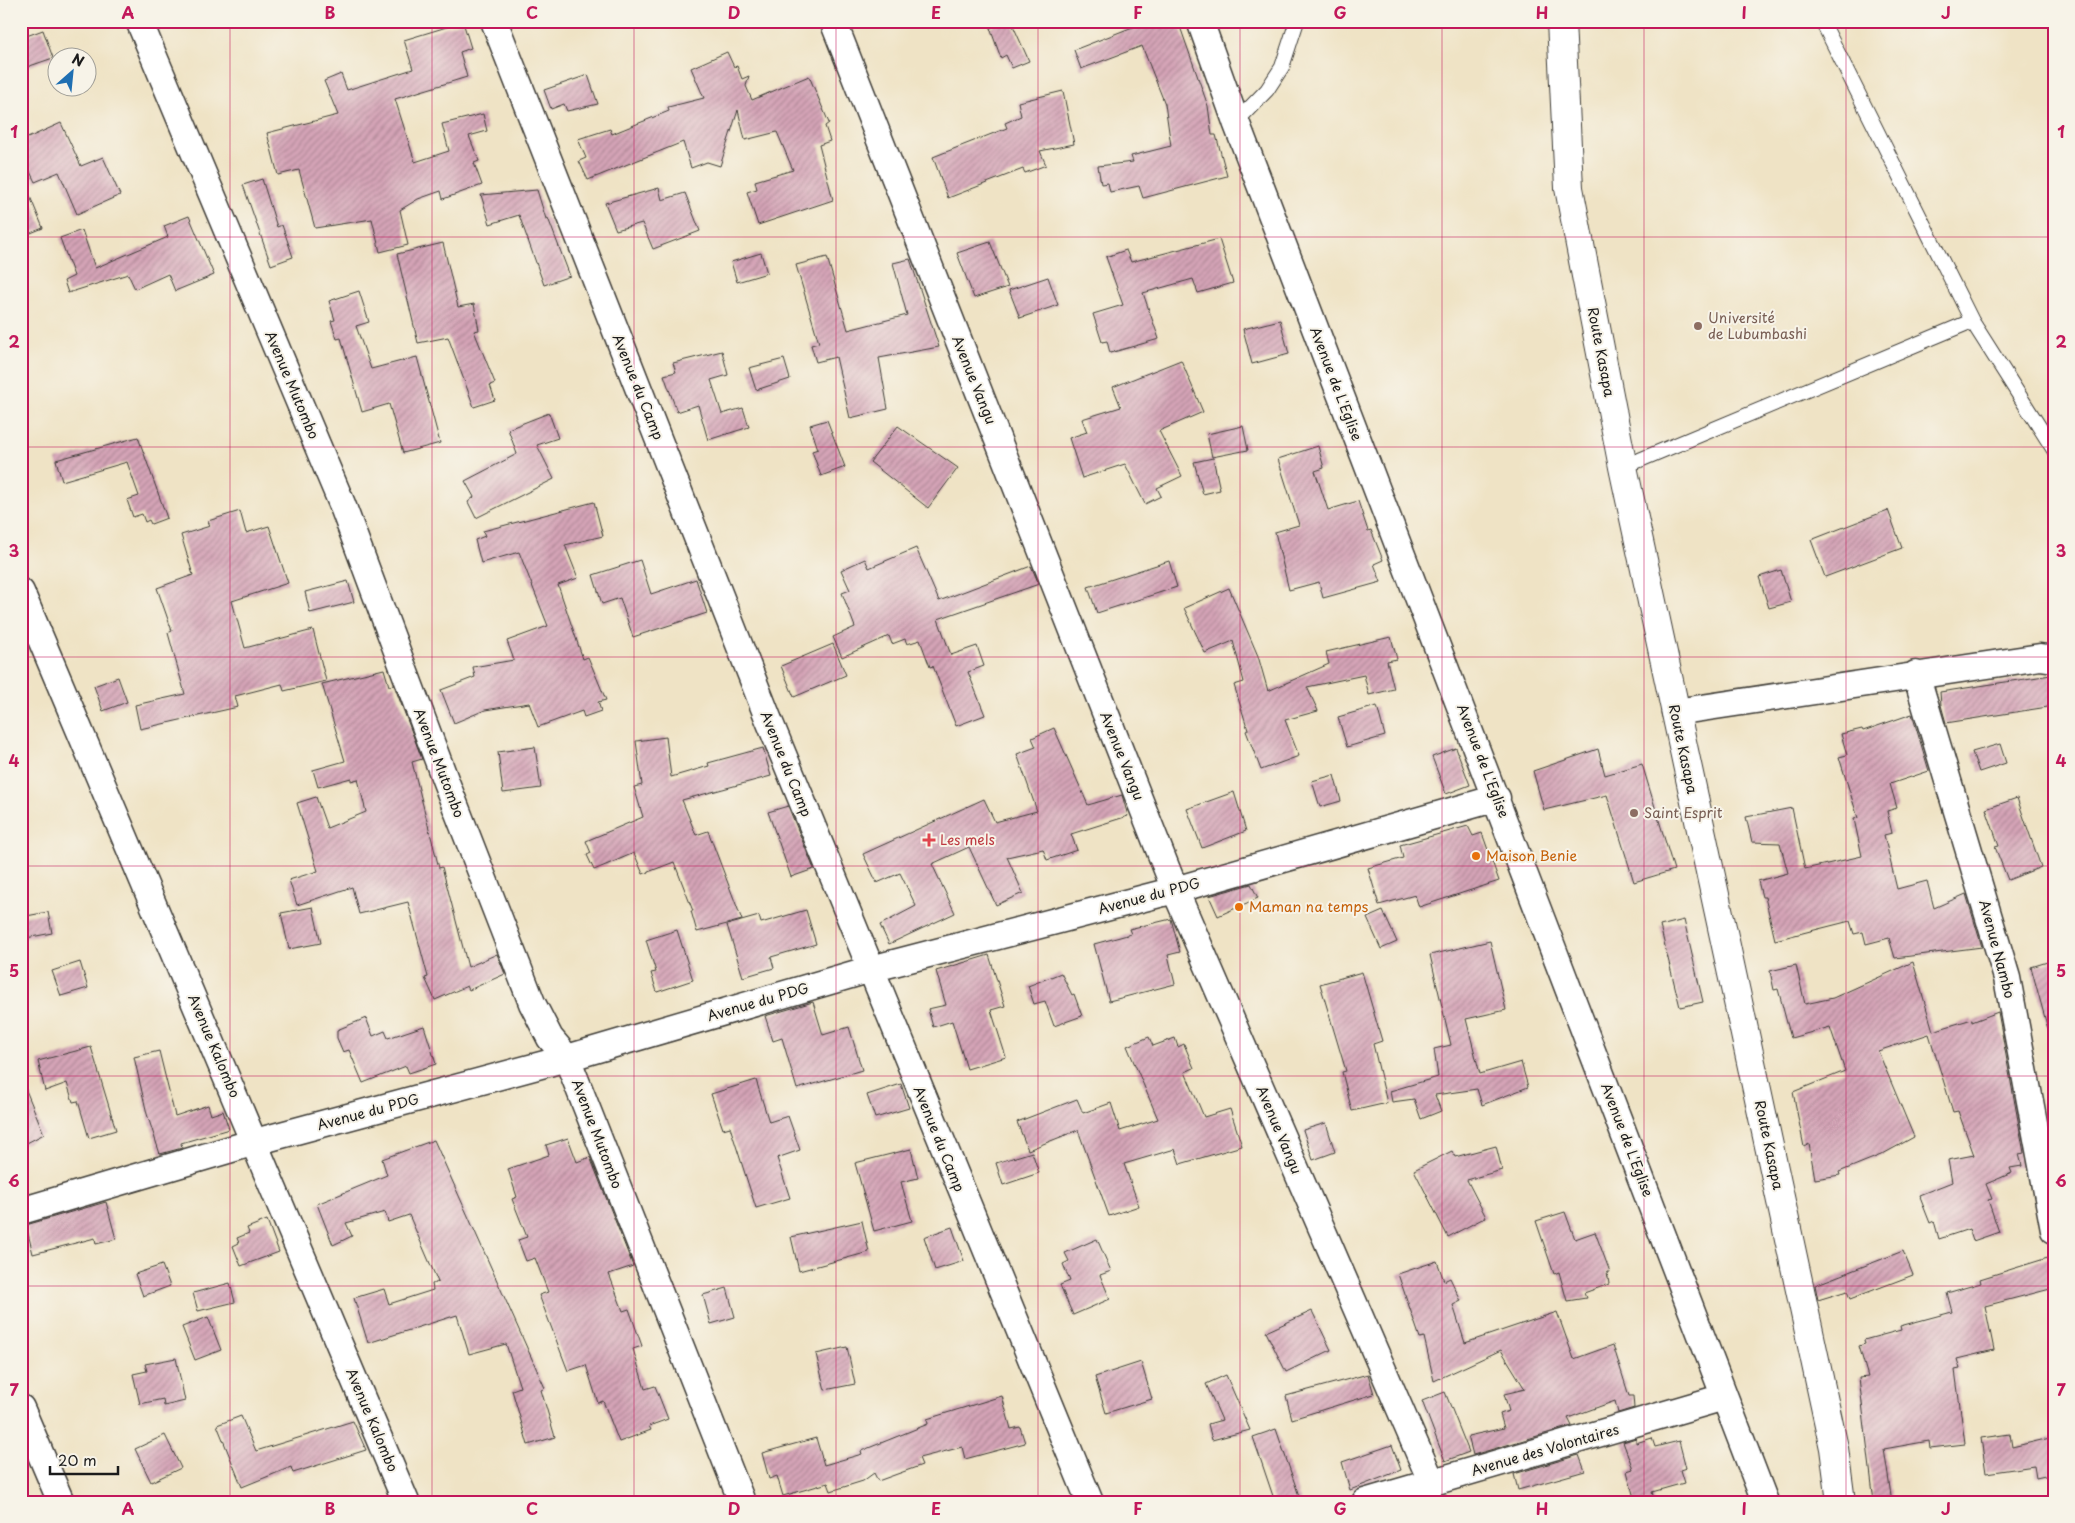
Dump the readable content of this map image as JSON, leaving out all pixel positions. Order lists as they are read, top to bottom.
{
  "streets": {
    "main road": ["Route Kasapa"],
    "street": [
      "Avenue Vangu",
      "Avenue de L'Eglise",
      "Avenue Mutombo",
      "Avenue du Camp",
      "Avenue du PDG",
      "Avenue Nambo",
      "Avenue Kalombo",
      "Avenue des Volontaires"
    ]
  },
  "crossings": [
    ["Avenue Vangu", "Avenue du PDG"],
    ["Avenue Vangu", "Avenue des Volontaires"],
    ["Avenue de L'Eglise", "Avenue du PDG"],
    ["Avenue de L'Eglise", "Avenue des Volontaires"],
    ["Avenue Mutombo", "Avenue du PDG"],
    ["Avenue du Camp", "Avenue du PDG"],
    ["Avenue du PDG", "Avenue Kalombo"]
  ],
  "places": {
    "other": [
      "Université de Lubumbashi",
      "Saint Esprit",
      "Maison Benie",
      "Maman na temps"
    ],
    "health": ["Les mels"]
  },
  "scale_bar": "20 m",
  "north": "top right",
  "grid": {
    "columns": [
      "A",
      "B",
      "C",
      "D",
      "E",
      "F",
      "G",
      "H",
      "I",
      "J"
    ],
    "rows": [
      "1",
      "2",
      "3",
      "4",
      "5",
      "6",
      "7"
    ]
  }
}
